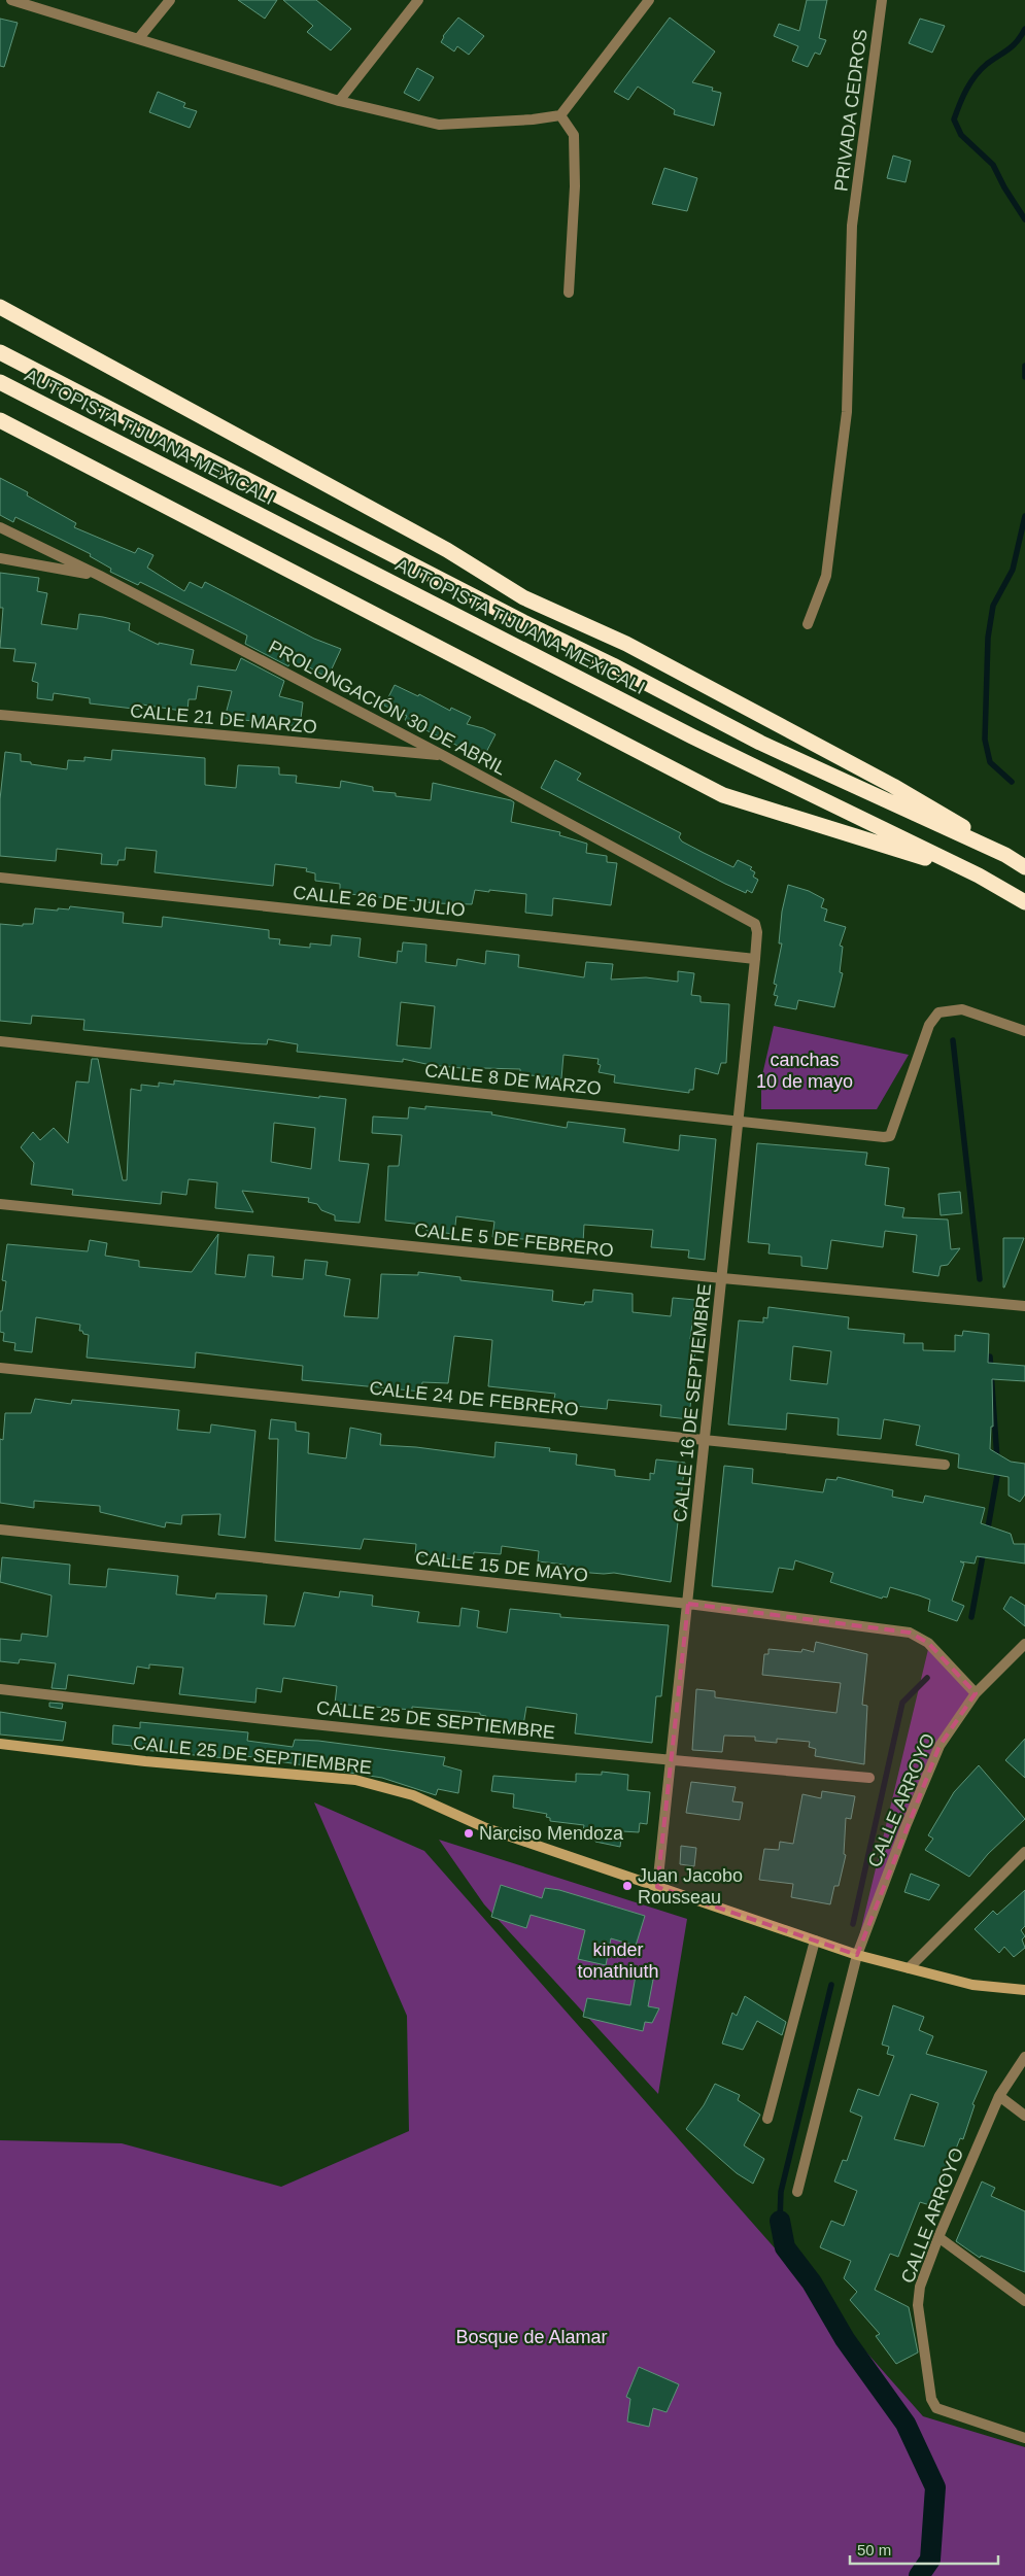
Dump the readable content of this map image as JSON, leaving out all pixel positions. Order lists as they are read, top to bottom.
{
  "streets": {
    "highway": ["AUTOPISTA TIJUANA-MEXICALI"],
    "main road": ["CALLE 25 DE SEPTIEMBRE"],
    "street": [
      "PRIVADA CEDROS",
      "PROLONGACIÓN 30 DE ABRIL",
      "CALLE 21 DE MARZO",
      "CALLE 26 DE JULIO",
      "CALLE 8 DE MARZO",
      "CALLE 5 DE FEBRERO",
      "CALLE 24 DE FEBRERO",
      "CALLE 16 DE SEPTIEMBRE",
      "CALLE 15 DE MAYO",
      "CALLE ARROYO"
    ]
  },
  "crossings": [
    ["PROLONGACIÓN 30 DE ABRIL", "CALLE 21 DE MARZO"],
    ["PROLONGACIÓN 30 DE ABRIL", "CALLE 16 DE SEPTIEMBRE"],
    ["CALLE 26 DE JULIO", "CALLE 16 DE SEPTIEMBRE"],
    ["CALLE 8 DE MARZO", "CALLE 16 DE SEPTIEMBRE"],
    ["CALLE 5 DE FEBRERO", "CALLE 16 DE SEPTIEMBRE"],
    ["CALLE 24 DE FEBRERO", "CALLE 16 DE SEPTIEMBRE"],
    ["CALLE 16 DE SEPTIEMBRE", "CALLE 15 DE MAYO"],
    ["CALLE 16 DE SEPTIEMBRE", "CALLE 25 DE SEPTIEMBRE"],
    ["CALLE 15 DE MAYO", "CALLE ARROYO"],
    ["CALLE 25 DE SEPTIEMBRE", "CALLE ARROYO"]
  ],
  "parks": ["canchas 10 de mayo", "kinder tonathiuth", "Bosque de Alamar"],
  "places": ["Narciso Mendoza", "Juan Jacobo Rousseau"],
  "scale_bar": "50 m"
}
